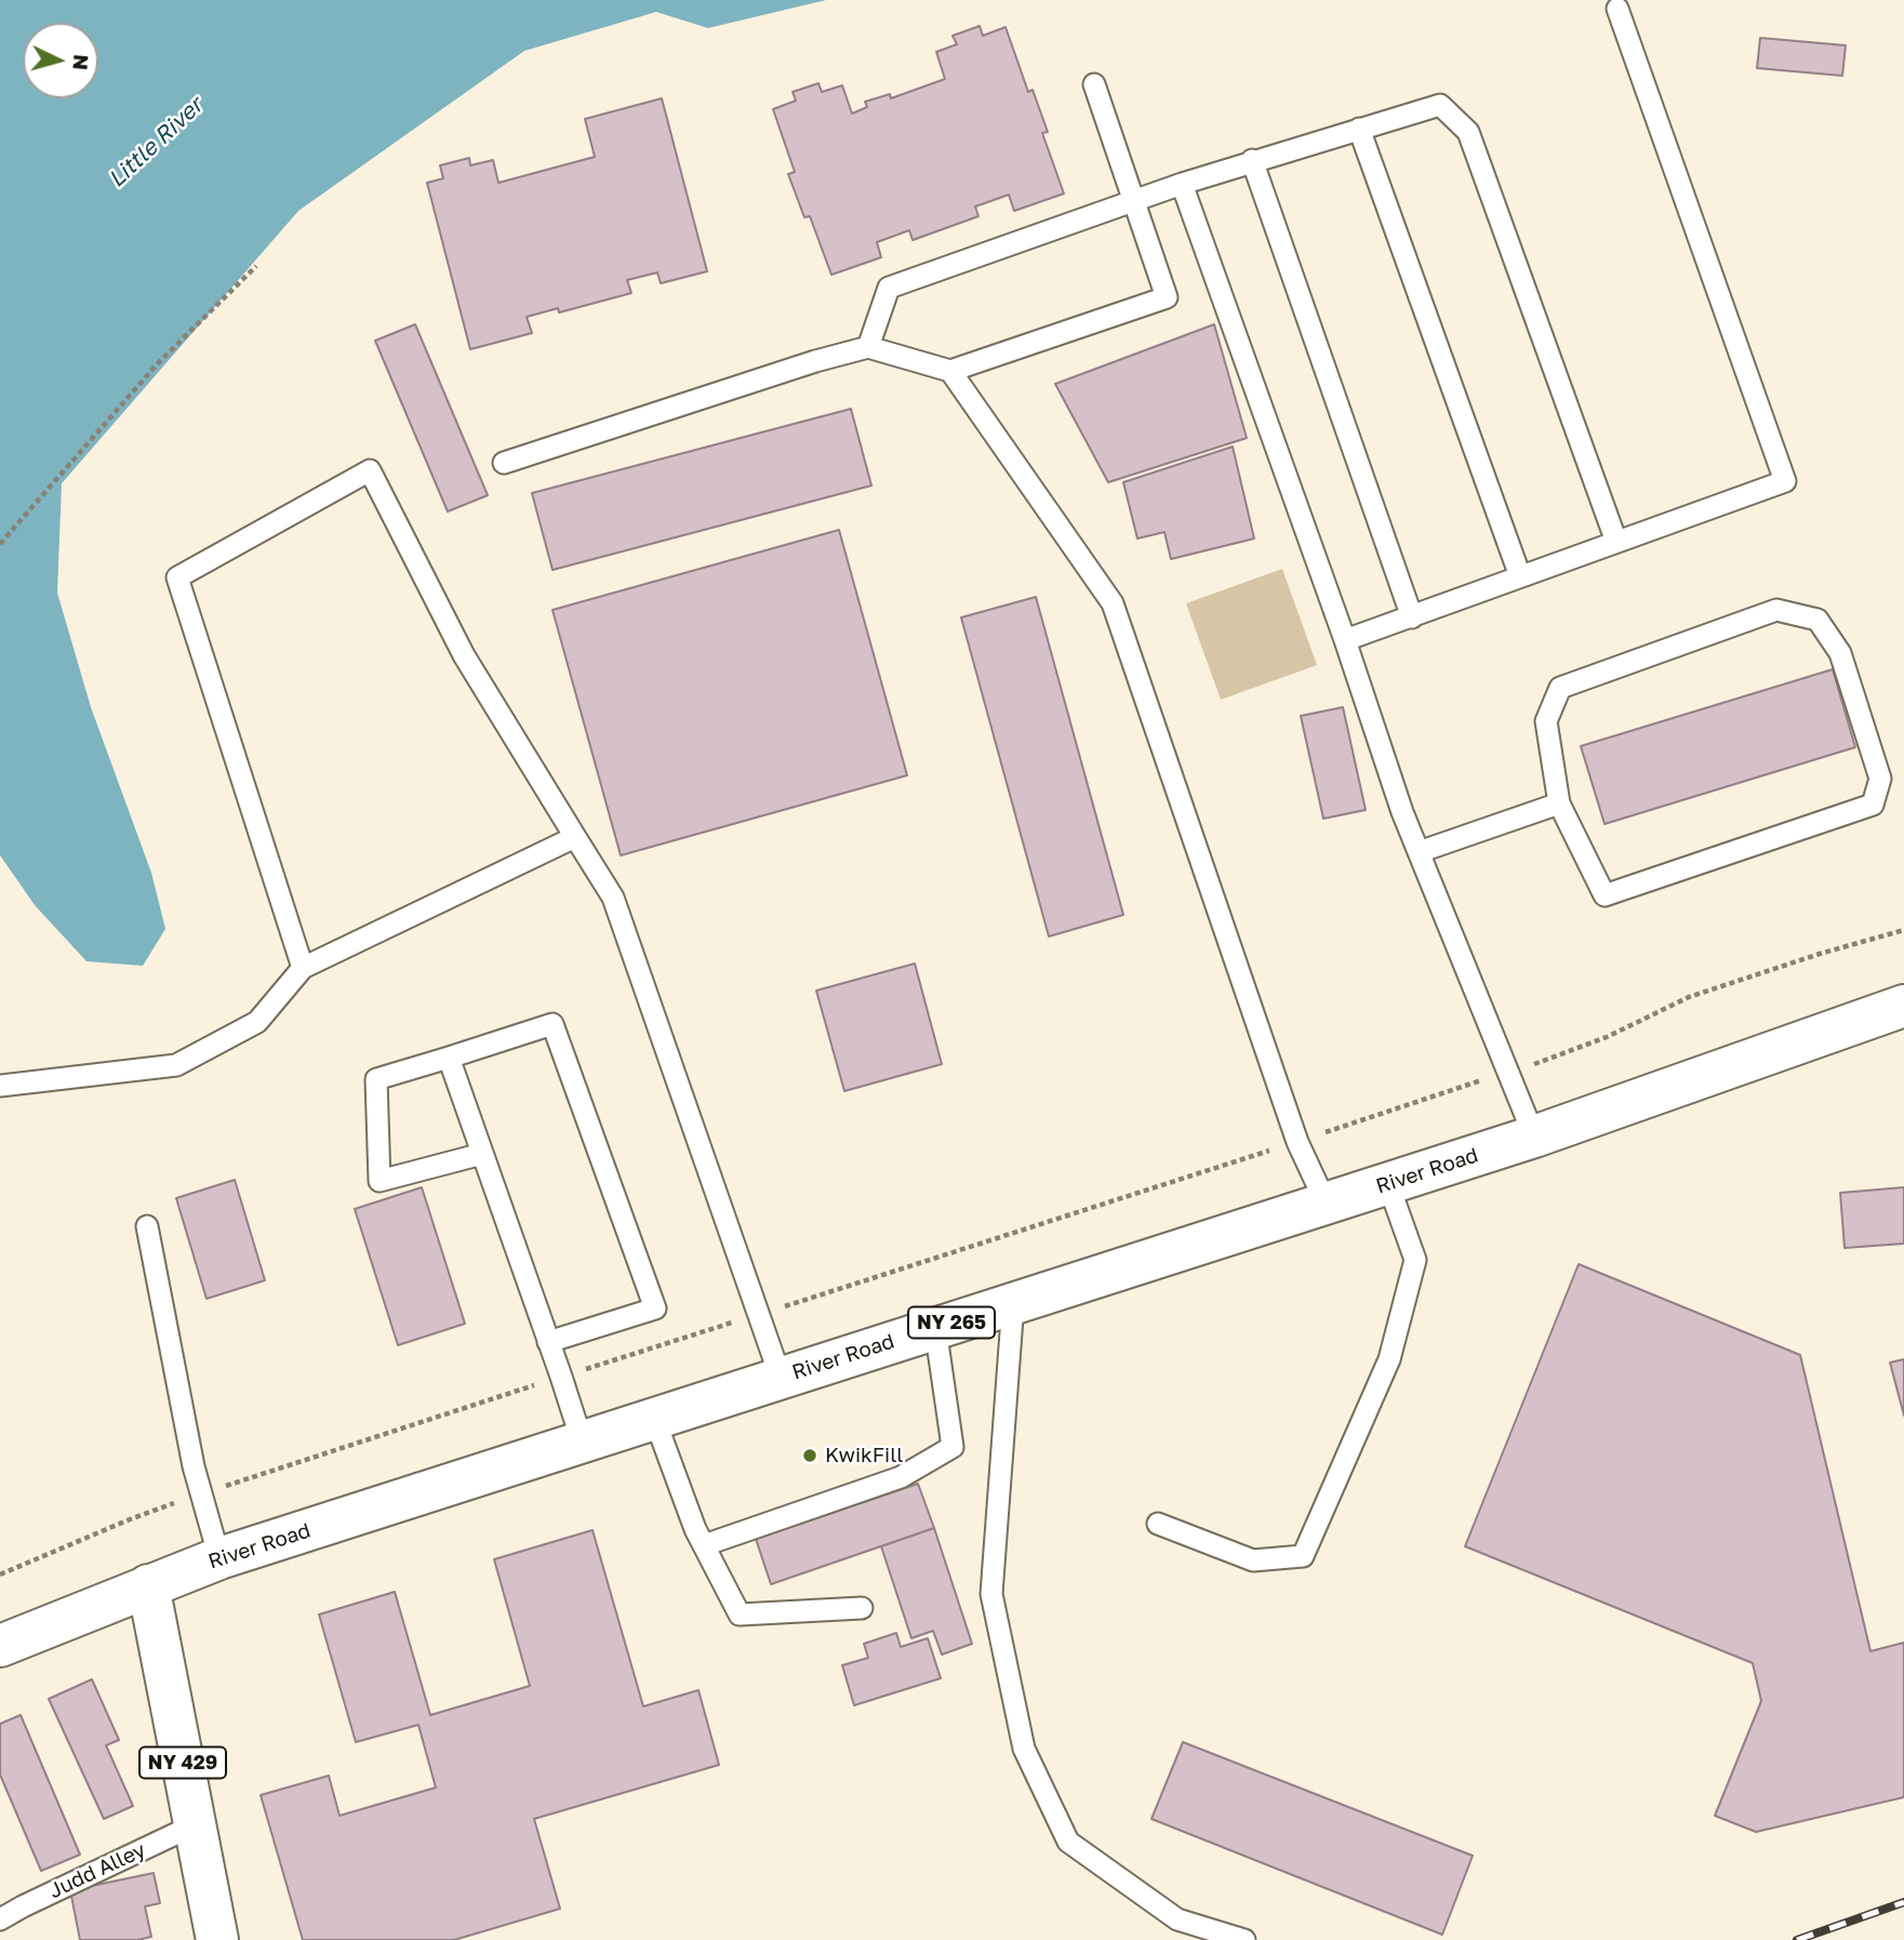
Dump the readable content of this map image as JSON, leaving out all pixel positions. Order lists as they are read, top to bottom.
{
  "streets": {
    "main road": ["River Road", "NY 265", "NY 429"],
    "lane": ["Judd Alley"]
  },
  "crossings": [
    ["River Road", "NY 429"],
    ["NY 429", "Judd Alley"]
  ],
  "water": ["Little River"],
  "places": ["KwikFill"],
  "north": "right"
}
